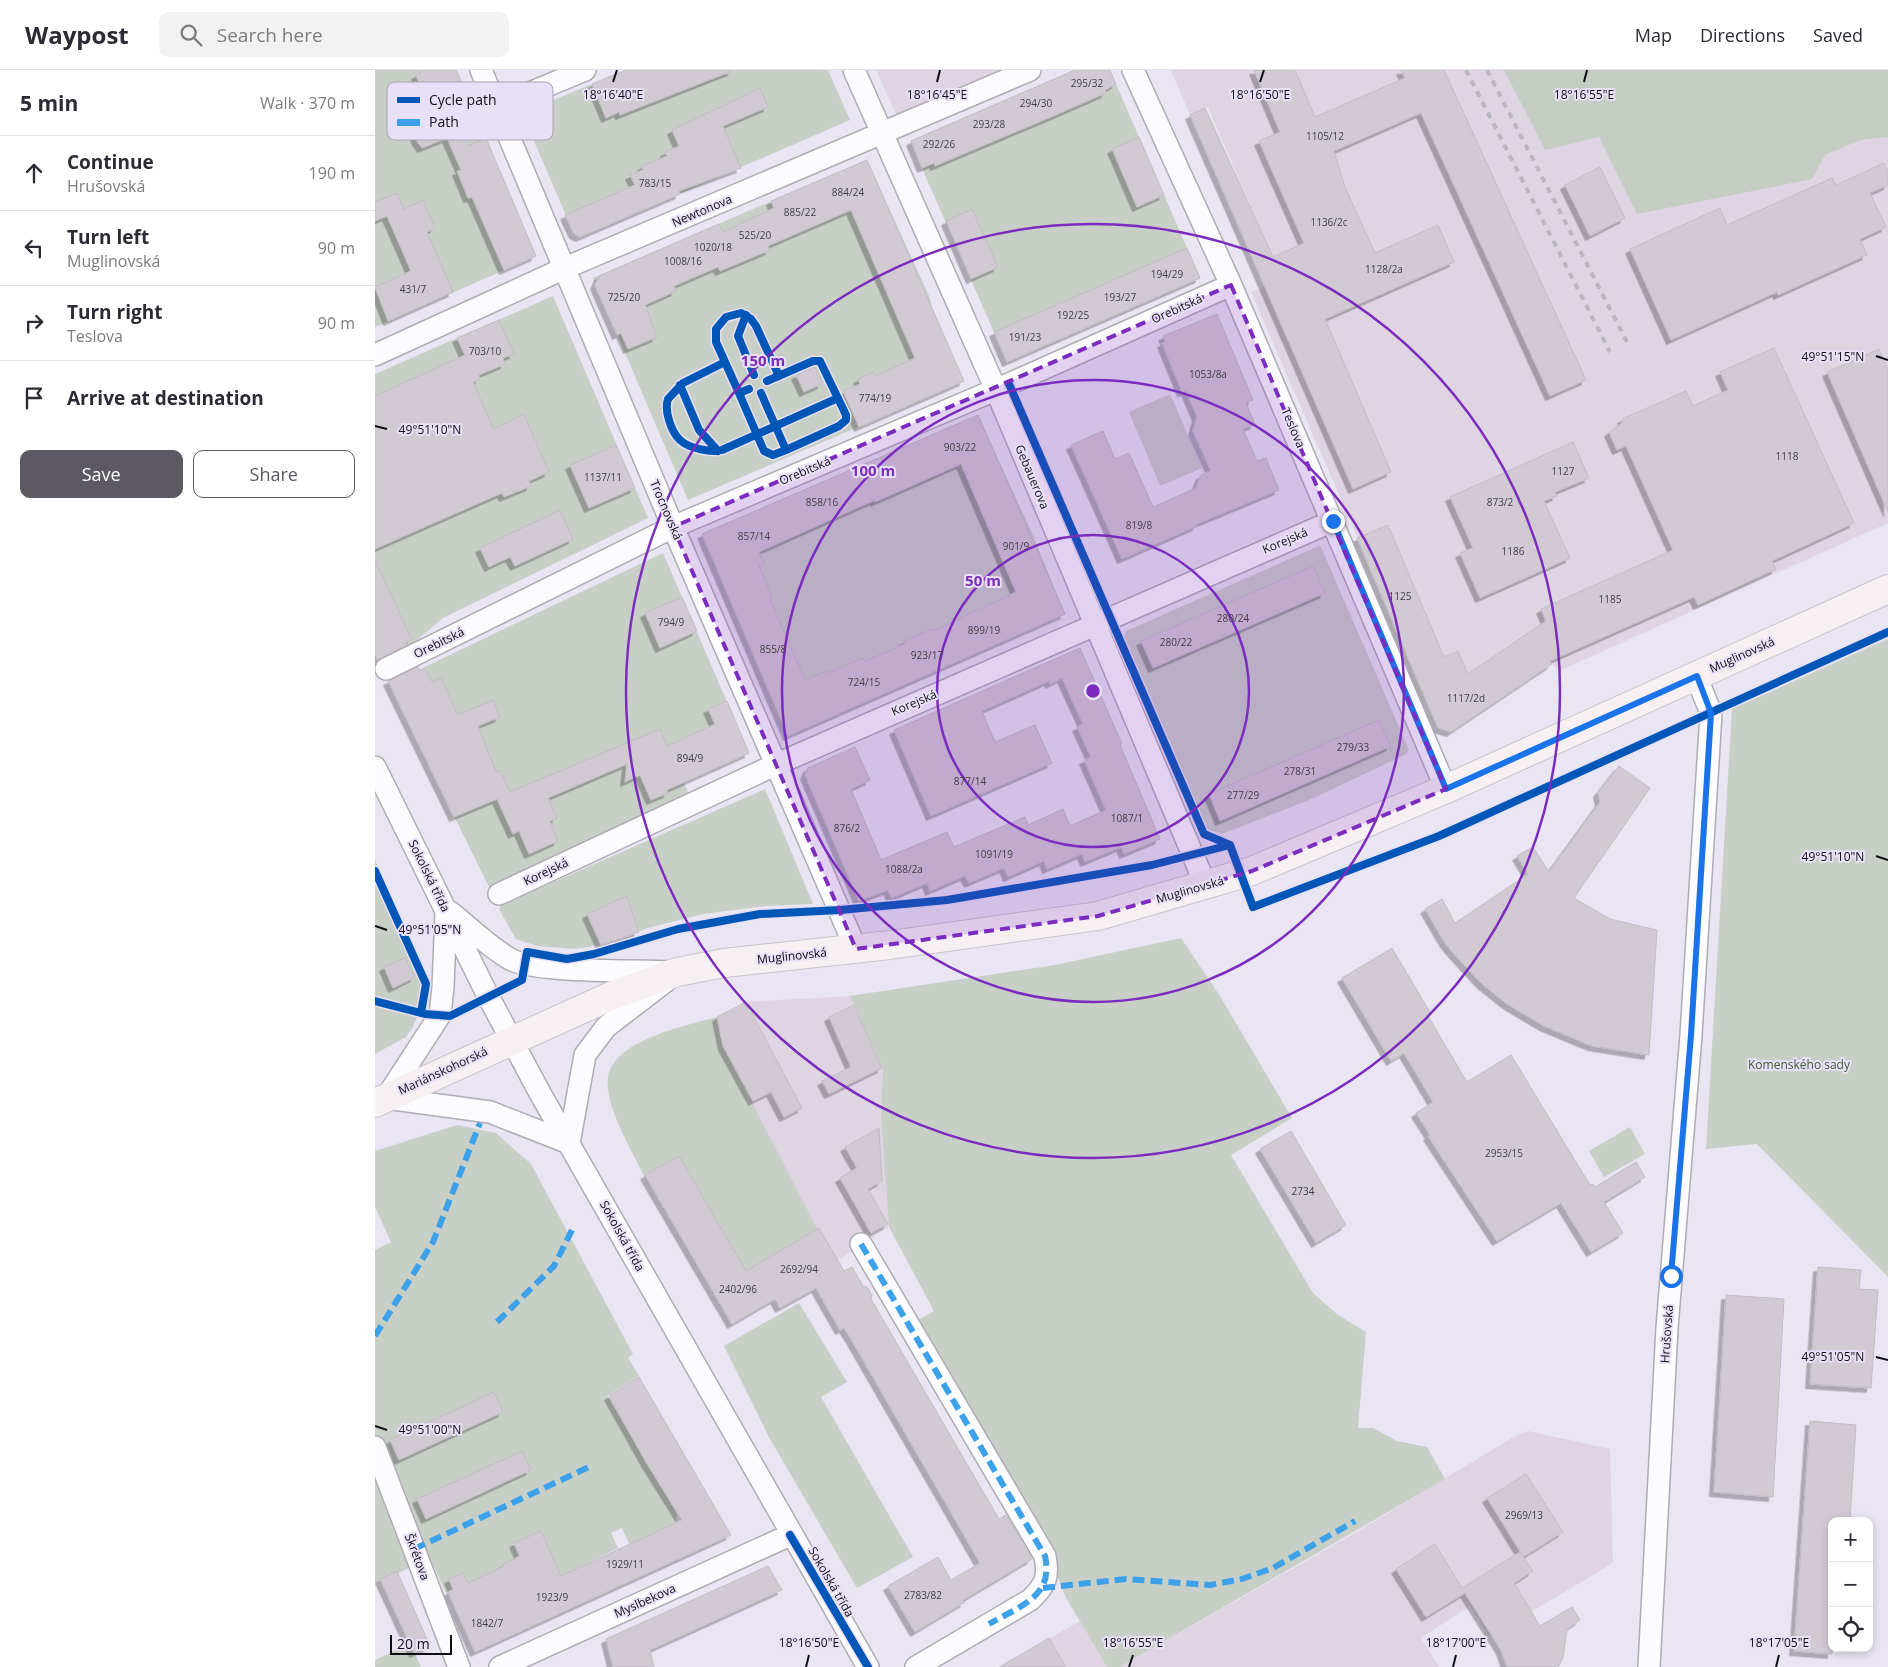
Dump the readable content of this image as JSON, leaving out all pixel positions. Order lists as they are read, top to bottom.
{
  "streets": {
    "main road": ["Muglinovská", "Mariánskohorská"],
    "street": [
      "Newtonova",
      "Orebitská",
      "Teslova",
      "Gebauerova",
      "Trocnovská",
      "Korejská",
      "Sokolská třída",
      "Hrušovská",
      "Škrétova",
      "Myslbekova"
    ]
  },
  "crossings": [
    ["Newtonova", "Gebauerova"],
    ["Newtonova", "Trocnovská"],
    ["Orebitská", "Teslova"],
    ["Orebitská", "Gebauerova"],
    ["Orebitská", "Trocnovská"],
    ["Teslova", "Korejská"],
    ["Teslova", "Muglinovská"],
    ["Gebauerova", "Korejská"],
    ["Gebauerova", "Muglinovská"],
    ["Trocnovská", "Korejská"],
    ["Trocnovská", "Muglinovská"],
    ["Muglinovská", "Sokolská třída"],
    ["Muglinovská", "Mariánskohorská"],
    ["Muglinovská", "Hrušovská"],
    ["Sokolská třída", "Mariánskohorská"],
    ["Sokolská třída", "Myslbekova"]
  ],
  "parks": ["Komenského sady"],
  "house_numbers": [
    "295/32",
    "294/30",
    "293/28",
    "1105/12",
    "292/26",
    "783/15",
    "884/24",
    "885/22",
    "1136/2c",
    "525/20",
    "1020/18",
    "1008/16",
    "1128/2a",
    "194/29",
    "431/7",
    "725/20",
    "193/27",
    "192/25",
    "191/23",
    "703/10",
    "1053/8a",
    "774/19",
    "903/22",
    "1118",
    "1127",
    "1137/11",
    "858/16",
    "873/2",
    "819/8",
    "857/14",
    "901/9",
    "1186",
    "1125",
    "1185",
    "280/24",
    "794/9",
    "899/19",
    "280/22",
    "855/8",
    "923/17",
    "724/15",
    "1117/2d",
    "279/33",
    "894/9",
    "278/31",
    "877/14",
    "277/29",
    "1087/1",
    "876/2",
    "1091/19",
    "1088/2a",
    "2953/15",
    "2734",
    "2692/94",
    "2402/96",
    "2969/13",
    "1929/11",
    "2783/82",
    "1923/9",
    "1842/7"
  ],
  "legend": ["Cycle path", "Path"],
  "scale_bar": "20 m",
  "page": {
    "header": "Waypost",
    "search": "Search here",
    "nav": ["Map", "Directions", "Saved"],
    "heading": ["5 min", "Walk · 370 m"],
    "list": [
      ["Continue", "Hrušovská", "190 m"],
      ["Turn left", "Muglinovská", "90 m"],
      ["Turn right", "Teslova", "90 m"],
      "Arrive at destination"
    ],
    "buttons": ["Save", "Share"],
    "map_buttons": ["+", "−"],
    "scale": "20 m"
  },
  "coordinates": [
    "18°16'40\"E",
    "18°16'45\"E",
    "18°16'50\"E",
    "18°16'55\"E",
    "49°51'15\"N",
    "49°51'10\"N",
    "49°51'05\"N",
    "49°51'00\"N",
    "18°17'00\"E",
    "18°17'05\"E"
  ],
  "rings": ["150 m", "100 m", "50 m"]
}
